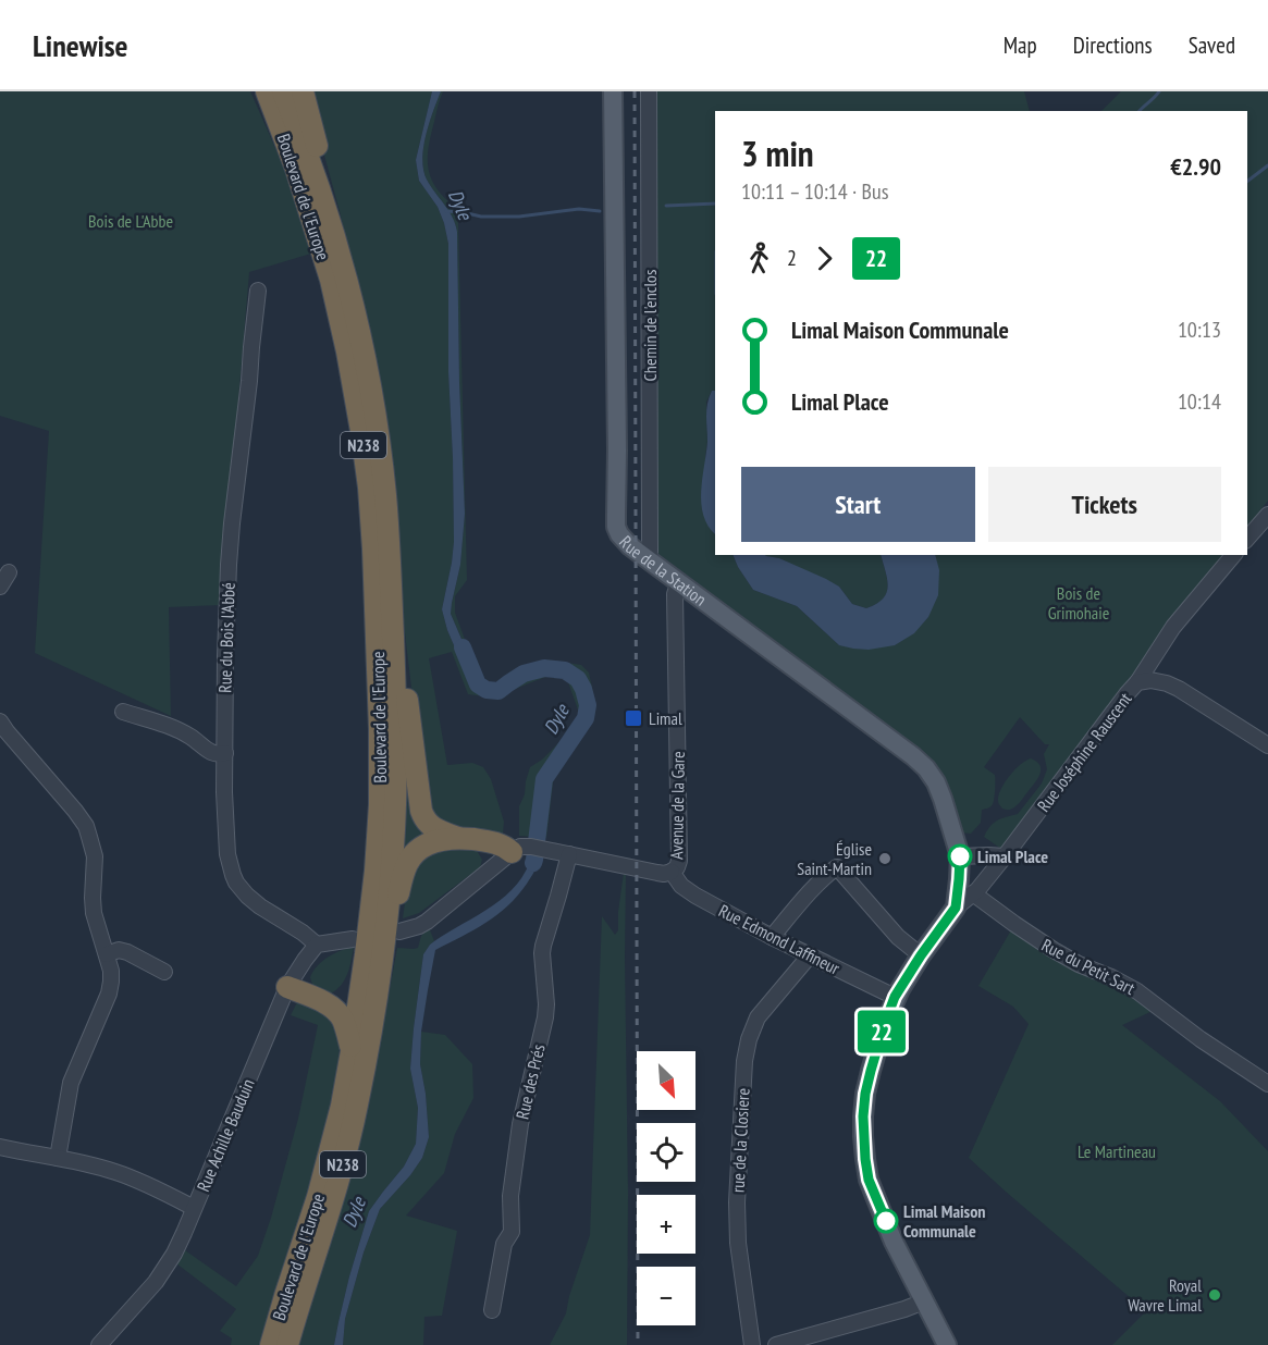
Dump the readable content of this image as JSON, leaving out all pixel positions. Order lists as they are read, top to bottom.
{
  "streets": {
    "highway": ["Boulevard de l'Europe", "N238"],
    "main road": ["Rue de la Station"],
    "street": [
      "Chemin de l'enclos",
      "Rue du Bois l'Abbé",
      "Rue Joséphine Rauscent",
      "Avenue de la Gare",
      "Rue Edmond Laffineur",
      "Rue du Petit Sart",
      "Rue des Prés",
      "Rue Achille Bauduin",
      "rue de la Closiere"
    ]
  },
  "crossings": [
    ["Chemin de l'enclos", "Rue de la Station"],
    ["Rue de la Station", "Avenue de la Gare"],
    ["Rue du Bois l'Abbé", "Rue Achille Bauduin"],
    ["Rue Joséphine Rauscent", "Rue du Petit Sart"],
    ["Avenue de la Gare", "Rue Edmond Laffineur"],
    ["Rue Edmond Laffineur", "rue de la Closiere"]
  ],
  "water": ["Dyle"],
  "parks": ["Bois de L'Abbe", "Bois de Grimohaie", "Le Martineau"],
  "places": {
    "transit": ["Limal"],
    "other": [
      "Limal Place",
      "Église Saint-Martin",
      "Limal Maison Communale",
      "Royal Wavre Limal"
    ]
  },
  "lines": ["bus line 22"],
  "north": "bottom right",
  "page": {
    "header": "Linewise",
    "nav": ["Map", "Directions", "Saved"],
    "on_map": "22",
    "heading": ["3 min", "10:11 – 10:14 · Bus", "€2.90"],
    "legs": ["2", "22"],
    "list": [
      {
        "name": "Limal Maison Communale",
        "value": "10:13"
      },
      {
        "name": "Limal Place",
        "value": "10:14"
      }
    ],
    "buttons": ["Start", "Tickets"],
    "map_buttons": ["+", "−"]
  }
}
